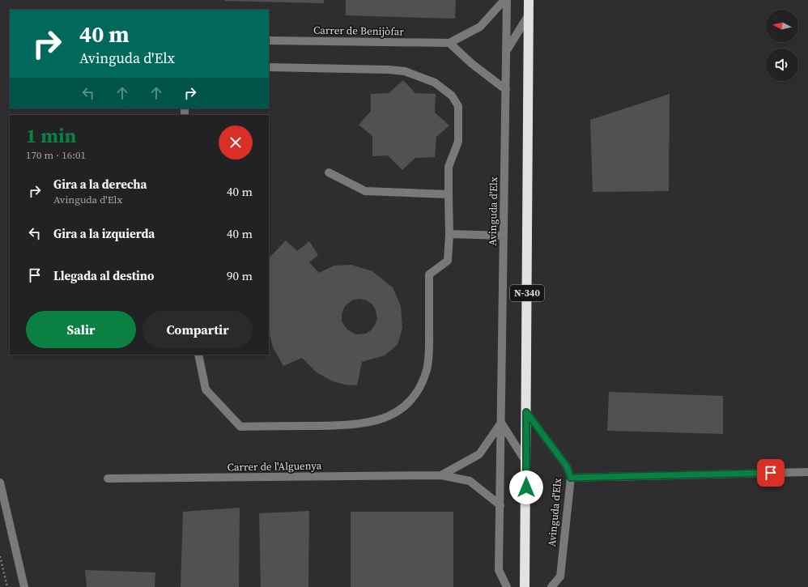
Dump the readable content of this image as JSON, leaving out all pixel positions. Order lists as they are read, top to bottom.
{
  "streets": {
    "highway": ["N-340"],
    "street": ["Carrer de Benijòfar", "Avinguda d'Elx", "Carrer de l'Alguenya"]
  },
  "crossings": [
    ["Avinguda d'Elx", "N-340"],
    ["Avinguda d'Elx", "Carrer de l'Alguenya"]
  ],
  "north": "left",
  "page": {
    "turn": ["40 m", "Avinguda d'Elx"],
    "heading": ["1 min", "170 m · 16:01"],
    "list": [
      {
        "name": "Gira a la derecha",
        "note": "Avinguda d'Elx",
        "value": "40 m"
      },
      {
        "name": "Gira a la izquierda",
        "value": "40 m"
      },
      {
        "name": "Llegada al destino",
        "value": "90 m"
      }
    ],
    "buttons": ["Salir", "Compartir"]
  }
}
